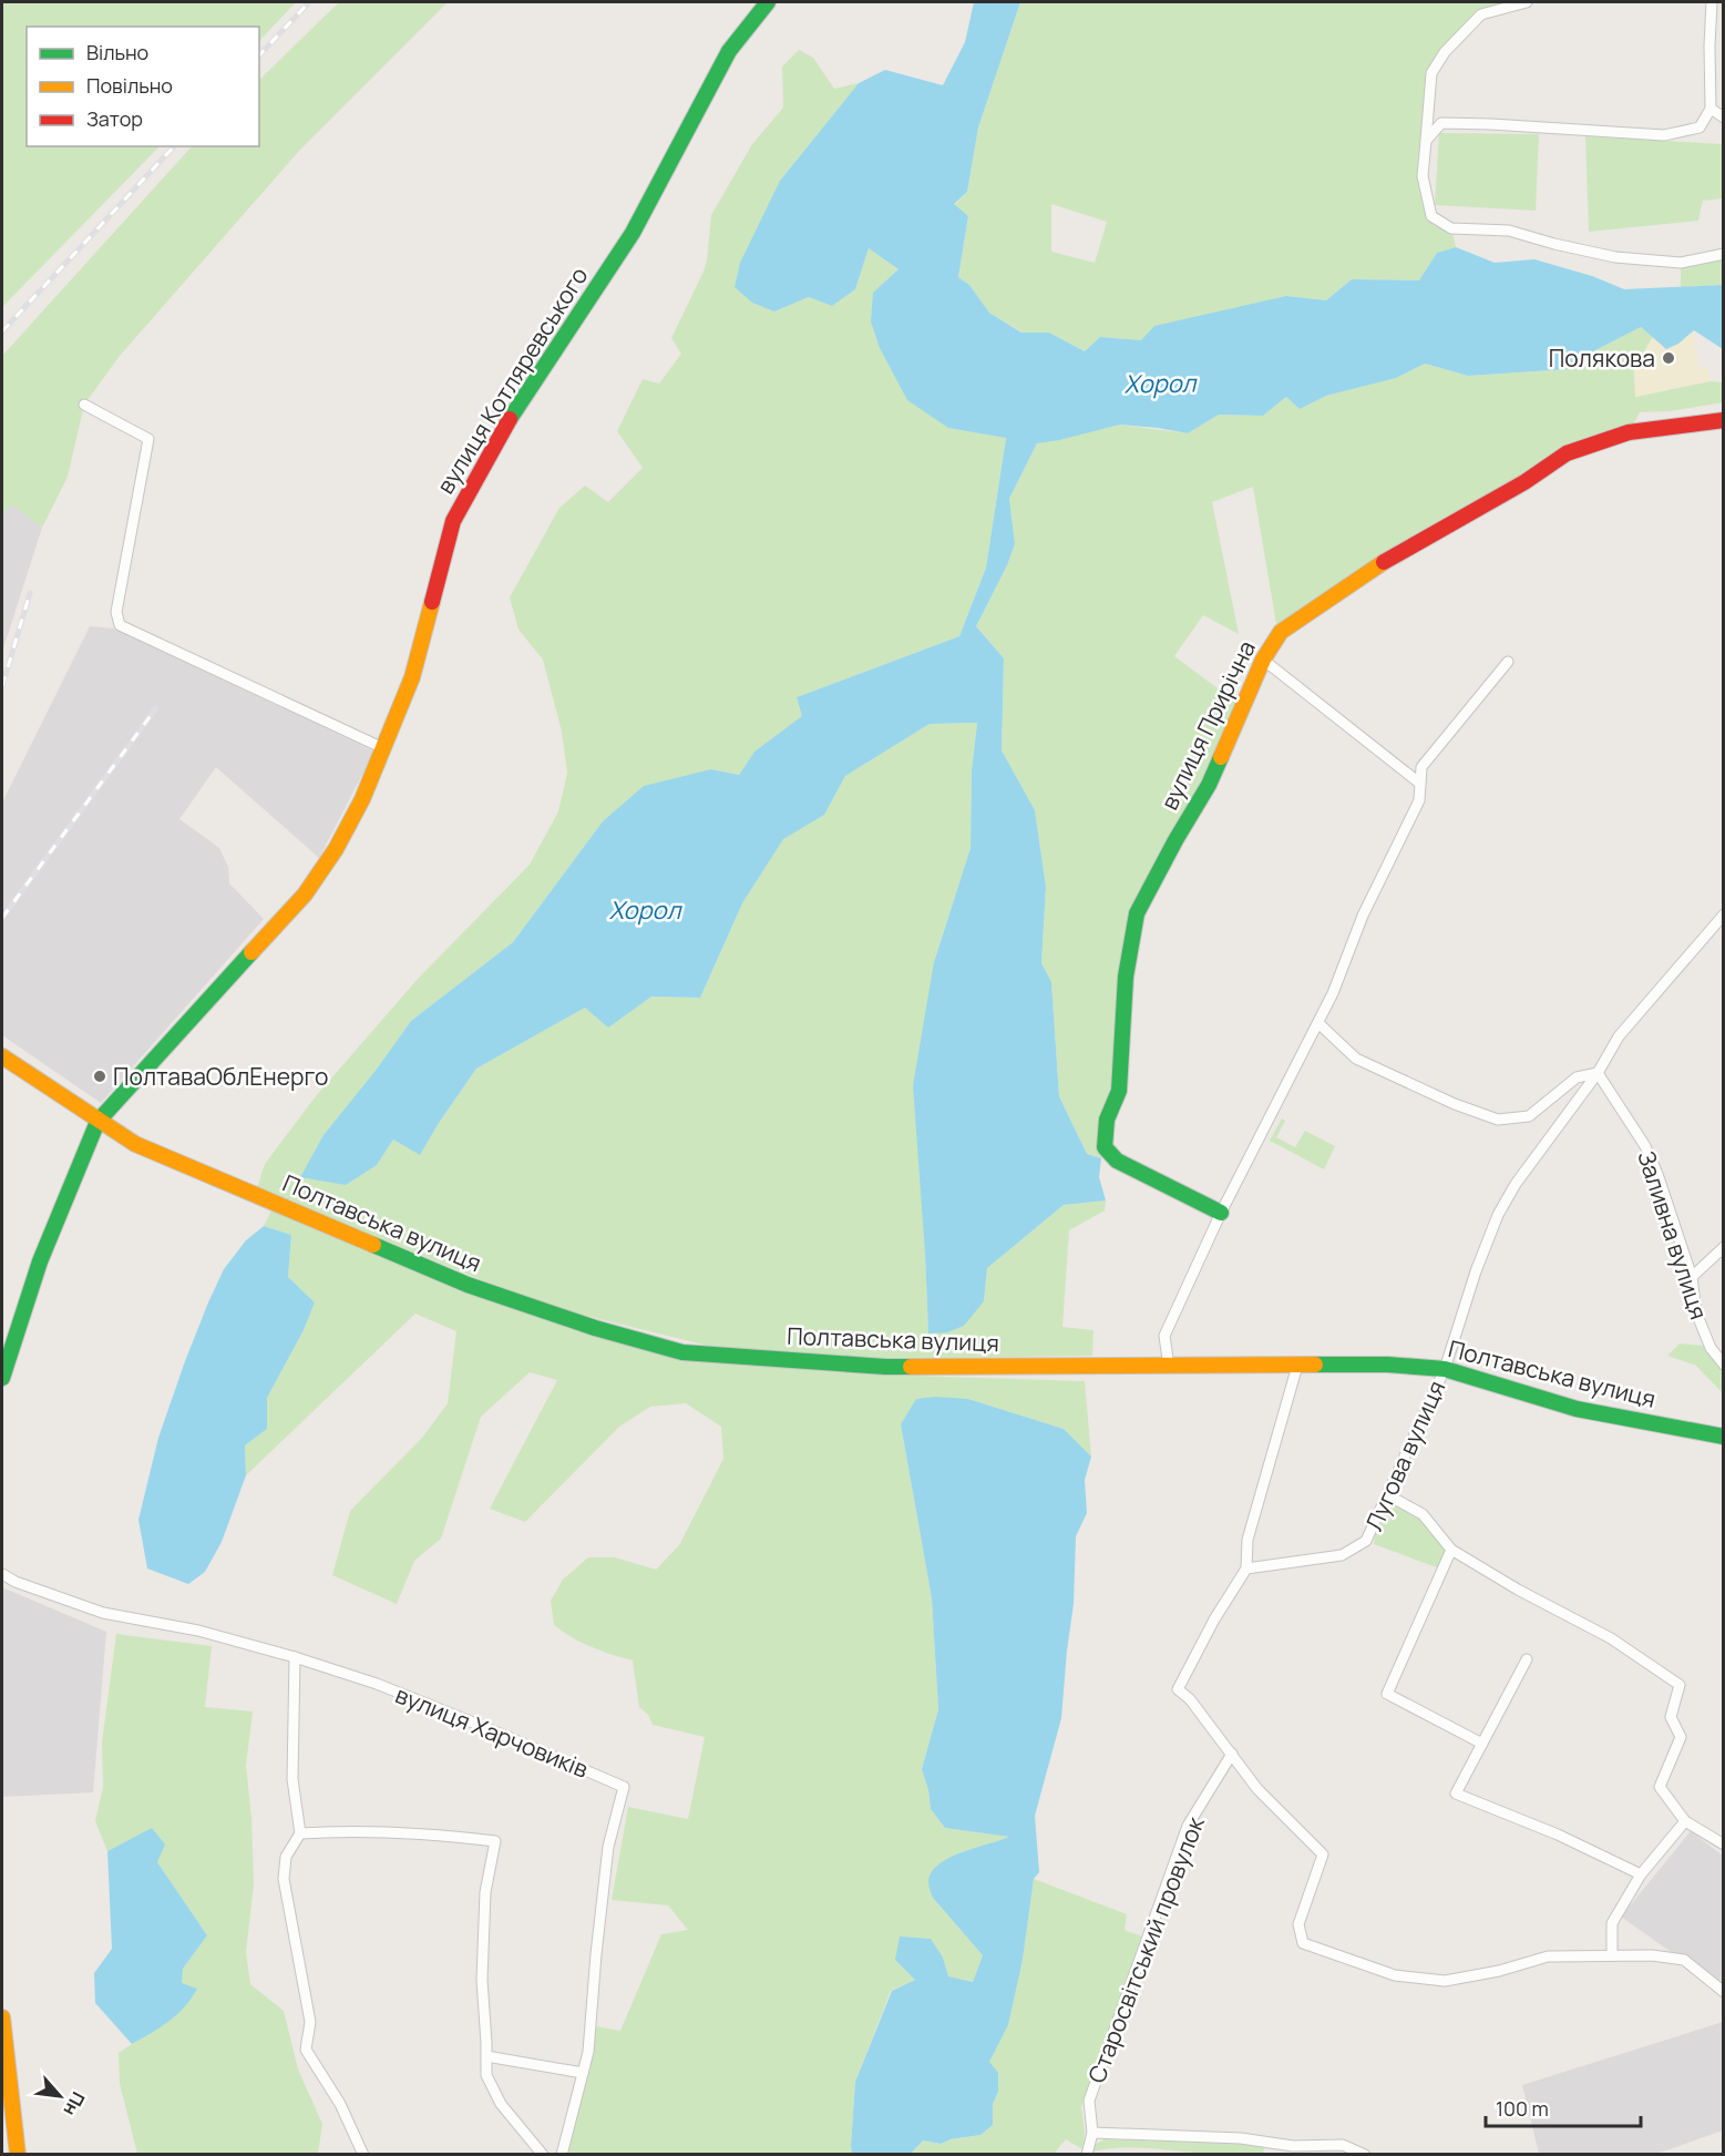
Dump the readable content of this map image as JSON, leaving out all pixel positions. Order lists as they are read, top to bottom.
{
  "streets": {
    "street": [
      "вулиця Котляревського",
      "вулиця Прирічна",
      "Полтавська вулиця",
      "Заливна вулиця",
      "Лугова вулиця",
      "вулиця Харчовиків",
      "Старосвітський провулок"
    ]
  },
  "crossings": [
    ["вулиця Котляревського", "Полтавська вулиця"],
    ["Полтавська вулиця", "Лугова вулиця"],
    ["Заливна вулиця", "Лугова вулиця"]
  ],
  "water": ["Хорол"],
  "places": ["Полякова", "ПолтаваОблЕнерго"],
  "legend": ["Вільно", "Повільно", "Затор"],
  "scale_bar": "100 m",
  "north": "bottom right"
}
